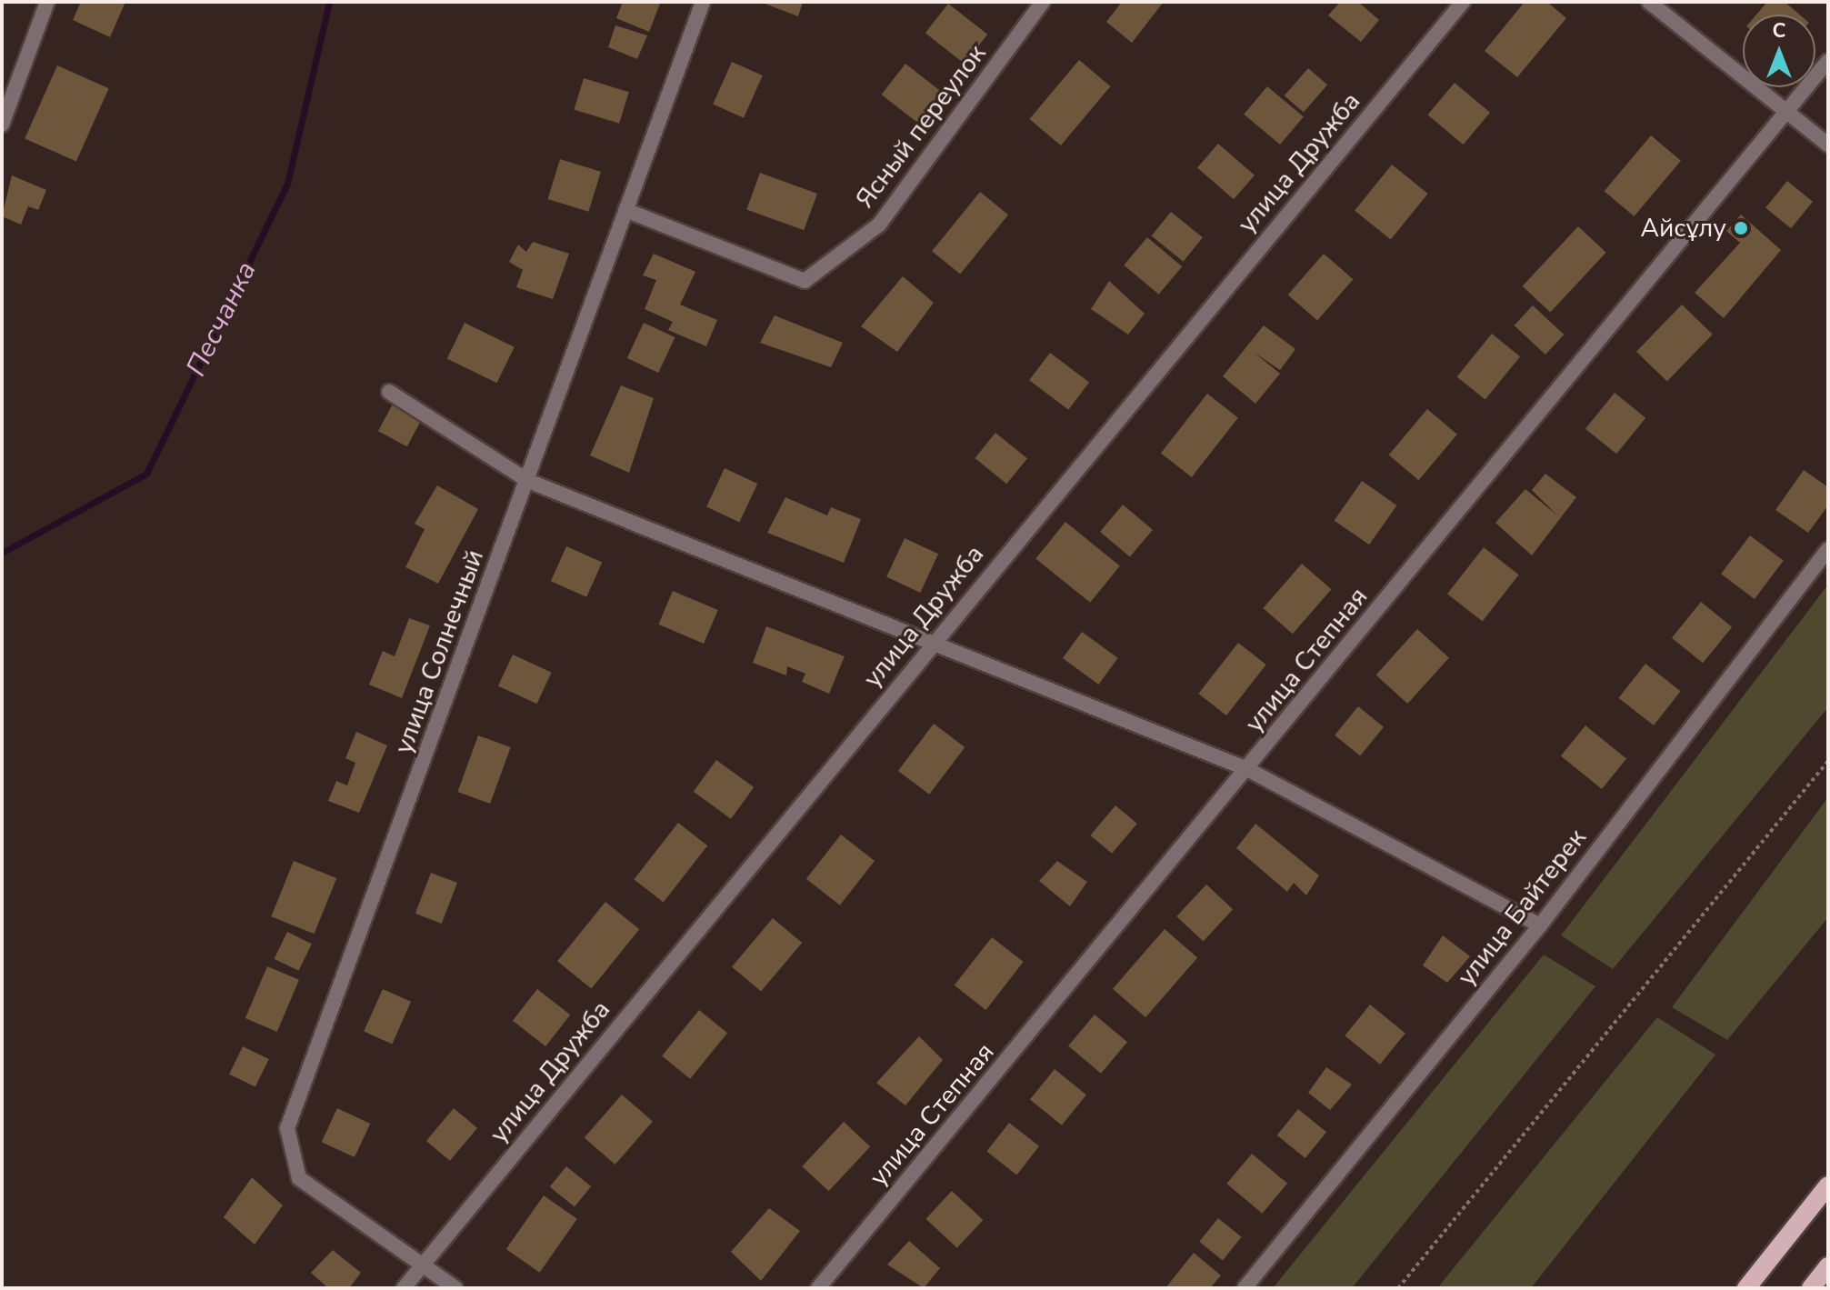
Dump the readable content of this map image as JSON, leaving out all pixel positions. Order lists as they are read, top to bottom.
{
  "streets": {
    "street": [
      "Ясный переулок",
      "улица Дружба",
      "улица Солнечный",
      "улица Степная",
      "улица Байтерек"
    ]
  },
  "crossings": [
    ["Ясный переулок", "улица Солнечный"],
    ["улица Дружба", "улица Солнечный"]
  ],
  "water": ["Песчанка"],
  "places": ["Айсұлу"],
  "north": "top"
}
